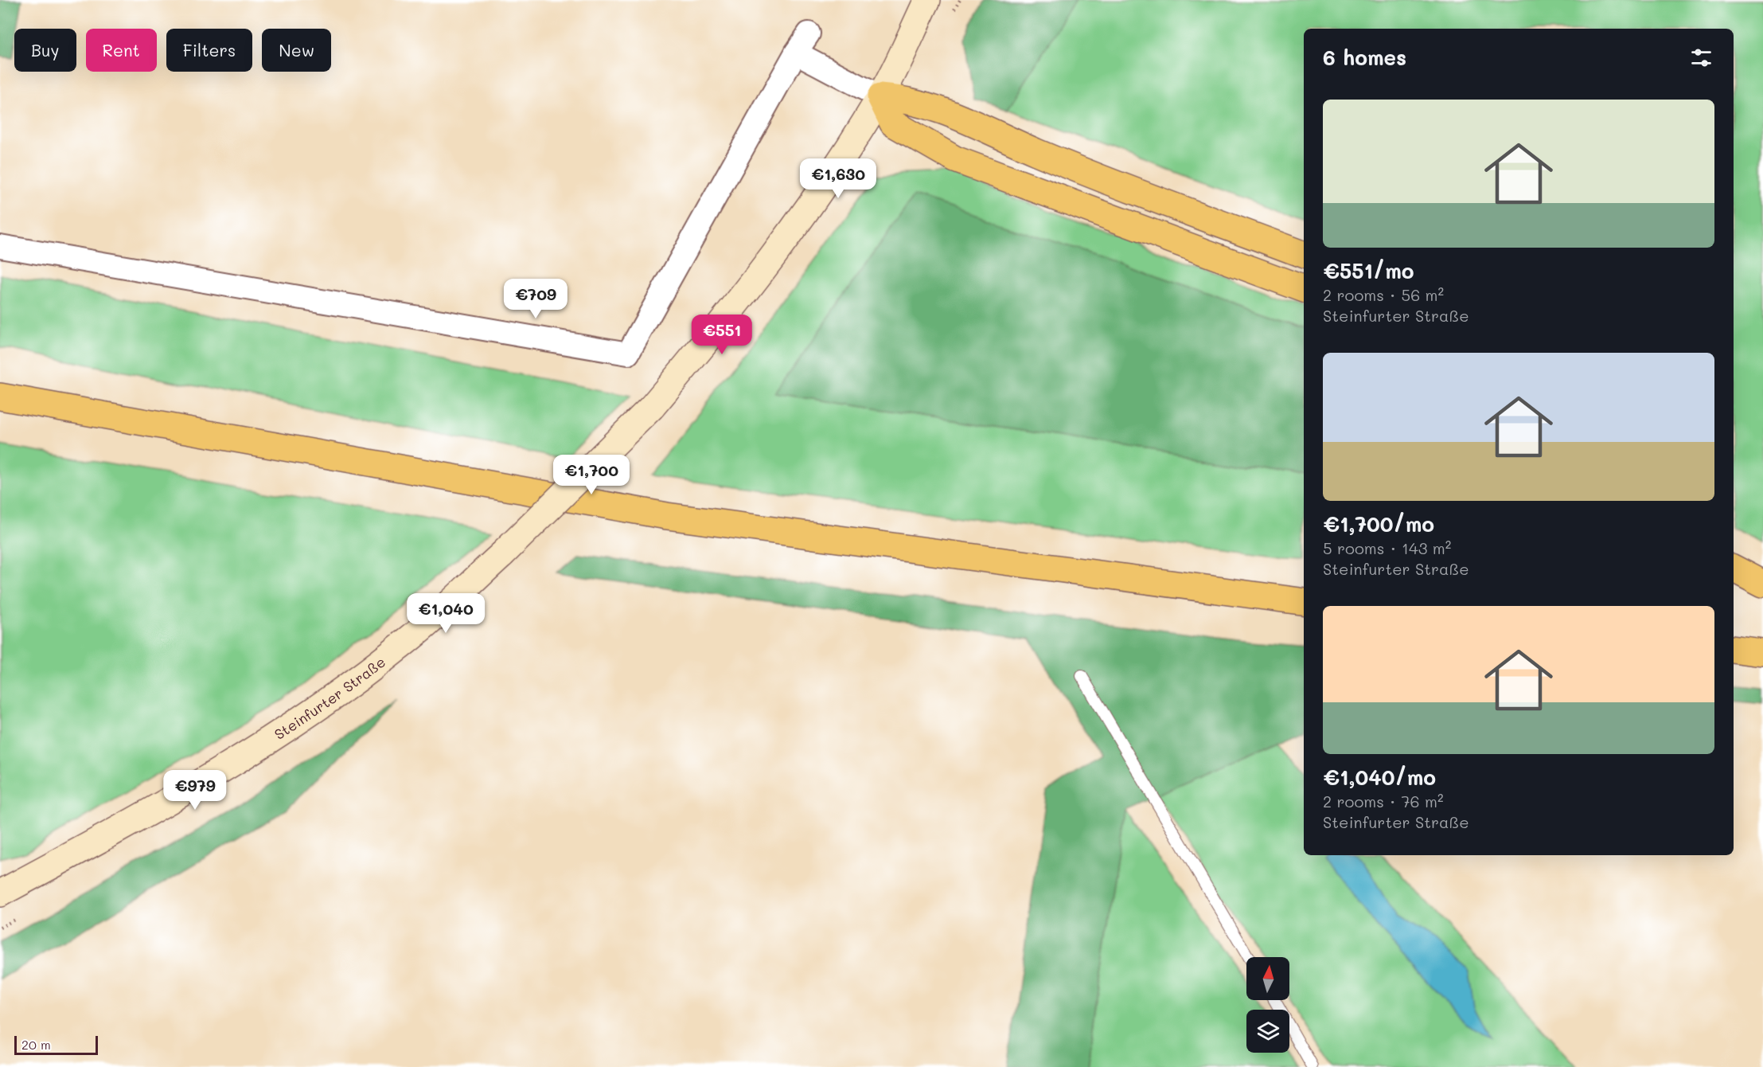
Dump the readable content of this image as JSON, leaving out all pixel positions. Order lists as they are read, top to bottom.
{
  "streets": {
    "main road": ["Steinfurter Straße"]
  },
  "scale_bar": "20 m",
  "north": "top",
  "page": {
    "chip": [
      "Buy",
      "Rent",
      "Filters",
      "New"
    ],
    "heading": "6 homes",
    "list": [
      {
        "name": "€551/mo",
        "note": "2 rooms · 56 m² · Steinfurter Straße"
      },
      {
        "name": "€1,700/mo",
        "note": "5 rooms · 143 m² · Steinfurter Straße"
      },
      {
        "name": "€1,040/mo",
        "note": "2 rooms · 76 m² · Steinfurter Straße"
      }
    ],
    "price": [
      "€1,630",
      "€709",
      "€551",
      "€1,700",
      "€1,040",
      "€979"
    ],
    "scale": "20 m"
  }
}
